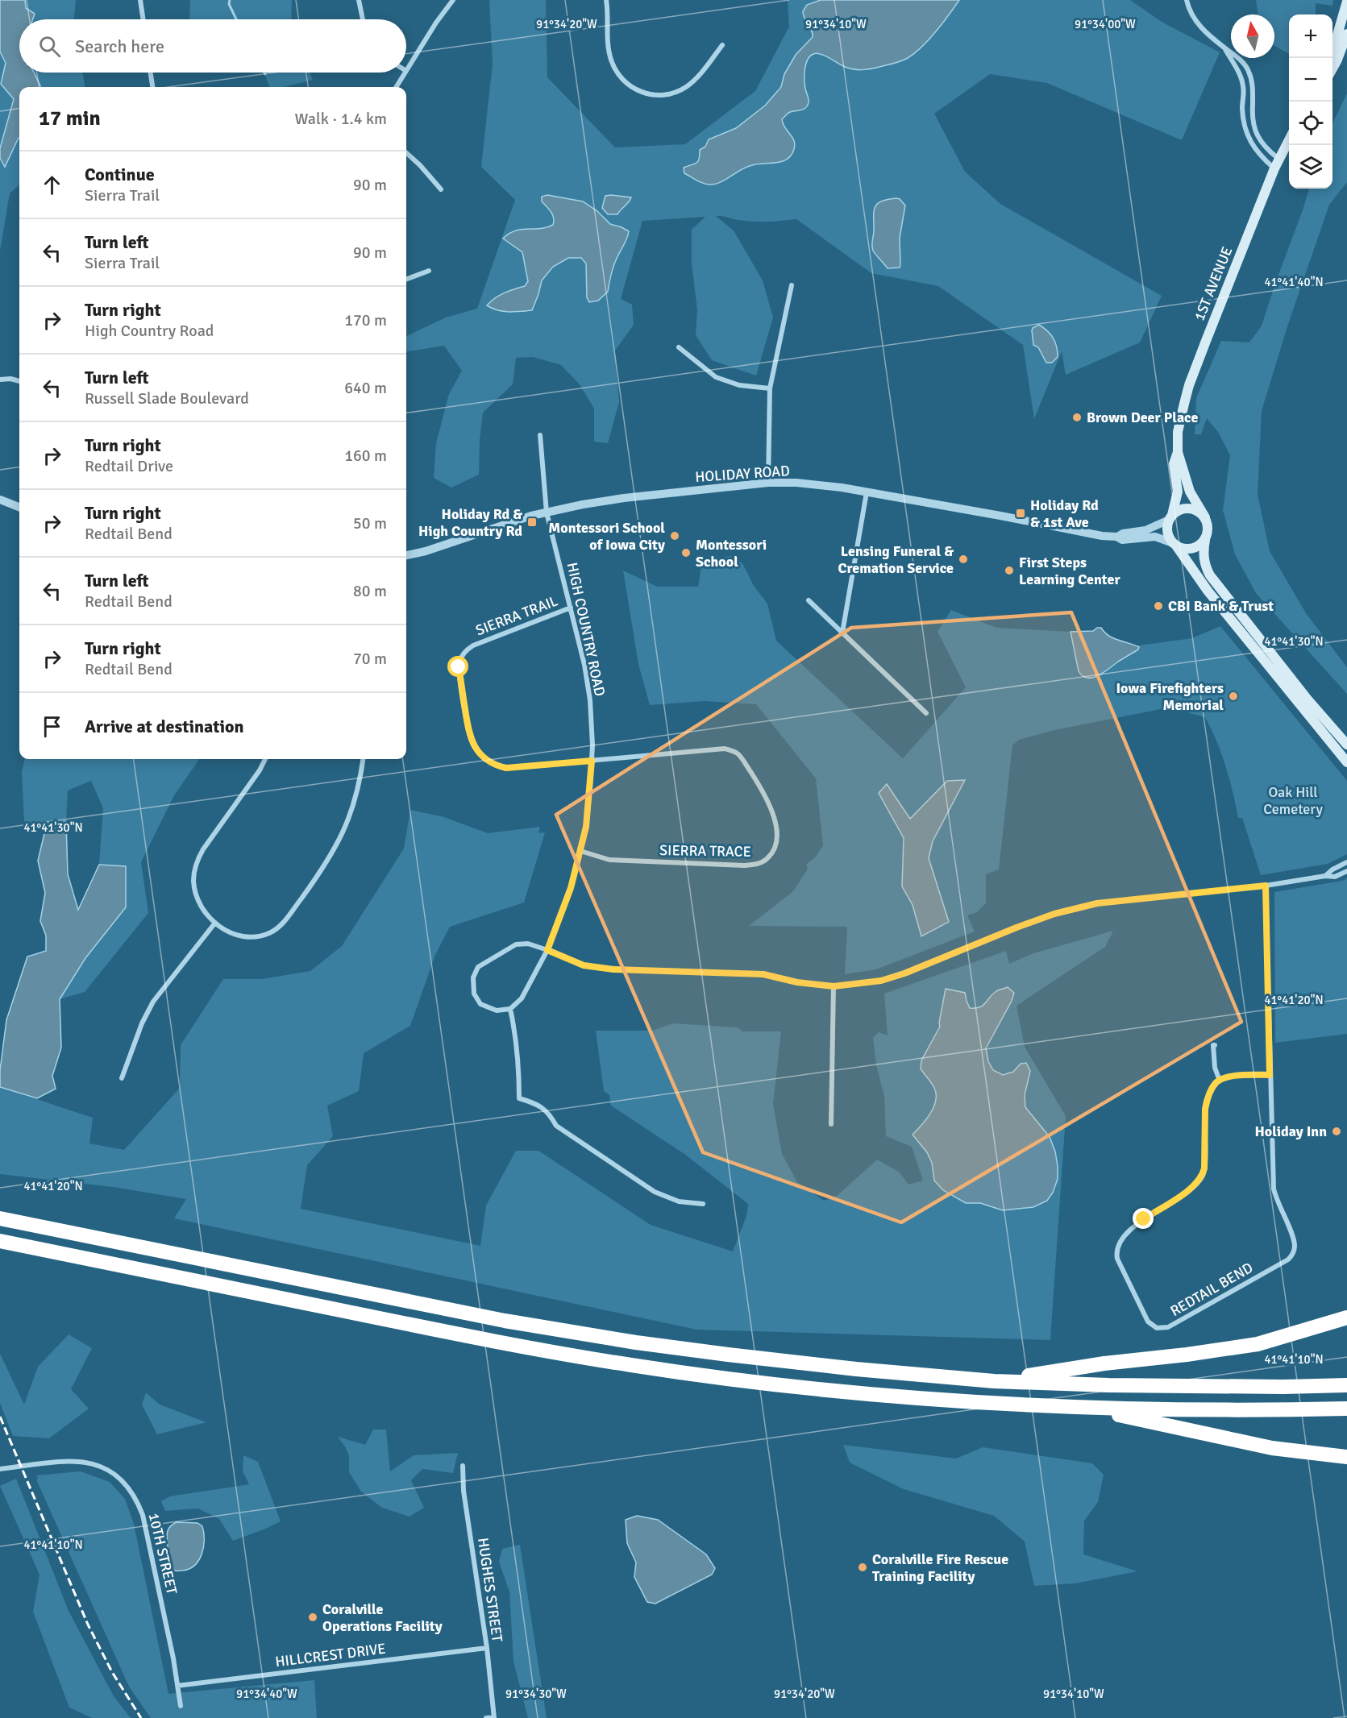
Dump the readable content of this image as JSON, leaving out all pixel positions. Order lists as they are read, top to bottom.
{
  "streets": {
    "main road": ["1ST AVENUE"],
    "street": [
      "HOLIDAY ROAD",
      "SIERRA TRAIL",
      "HIGH COUNTRY ROAD",
      "SIERRA TRACE",
      "REDTAIL BEND",
      "10TH STREET",
      "HUGHES STREET",
      "HILLCREST DRIVE"
    ]
  },
  "crossings": [
    ["1ST AVENUE", "HOLIDAY ROAD"],
    ["HOLIDAY ROAD", "HIGH COUNTRY ROAD"],
    ["SIERRA TRAIL", "HIGH COUNTRY ROAD"],
    ["SIERRA TRAIL", "SIERRA TRACE"],
    ["HIGH COUNTRY ROAD", "SIERRA TRACE"],
    ["10TH STREET", "HILLCREST DRIVE"],
    ["HUGHES STREET", "HILLCREST DRIVE"]
  ],
  "parks": ["Oak Hill Cemetery"],
  "places": {
    "other": [
      "Brown Deer Place",
      "Montessori School of Iowa City",
      "Montessori School",
      "Lensing Funeral & Cremation Service",
      "First Steps Learning Center",
      "CBI Bank & Trust",
      "Iowa Firefighters Memorial",
      "Holiday Inn",
      "Coralville Fire Rescue Training Facility",
      "Coralville Operations Facility"
    ],
    "transit": ["Holiday Rd & 1st Ave", "Holiday Rd & High Country Rd"]
  },
  "north": "top",
  "page": {
    "map_buttons": ["+", "−"],
    "search": "Search here",
    "heading": ["17 min", "Walk · 1.4 km"],
    "list": [
      ["Continue", "Sierra Trail", "90 m"],
      ["Turn left", "Sierra Trail", "90 m"],
      ["Turn right", "High Country Road", "170 m"],
      ["Turn left", "Russell Slade Boulevard", "640 m"],
      ["Turn right", "Redtail Drive", "160 m"],
      ["Turn right", "Redtail Bend", "50 m"],
      ["Turn left", "Redtail Bend", "80 m"],
      ["Turn right", "Redtail Bend", "70 m"],
      "Arrive at destination"
    ]
  },
  "coordinates": [
    "91°34'20\"W",
    "91°34'10\"W",
    "91°34'00\"W",
    "41°41'40\"N",
    "41°41'30\"N",
    "41°41'20\"N",
    "41°41'10\"N",
    "91°34'40\"W",
    "91°34'30\"W"
  ]
}
